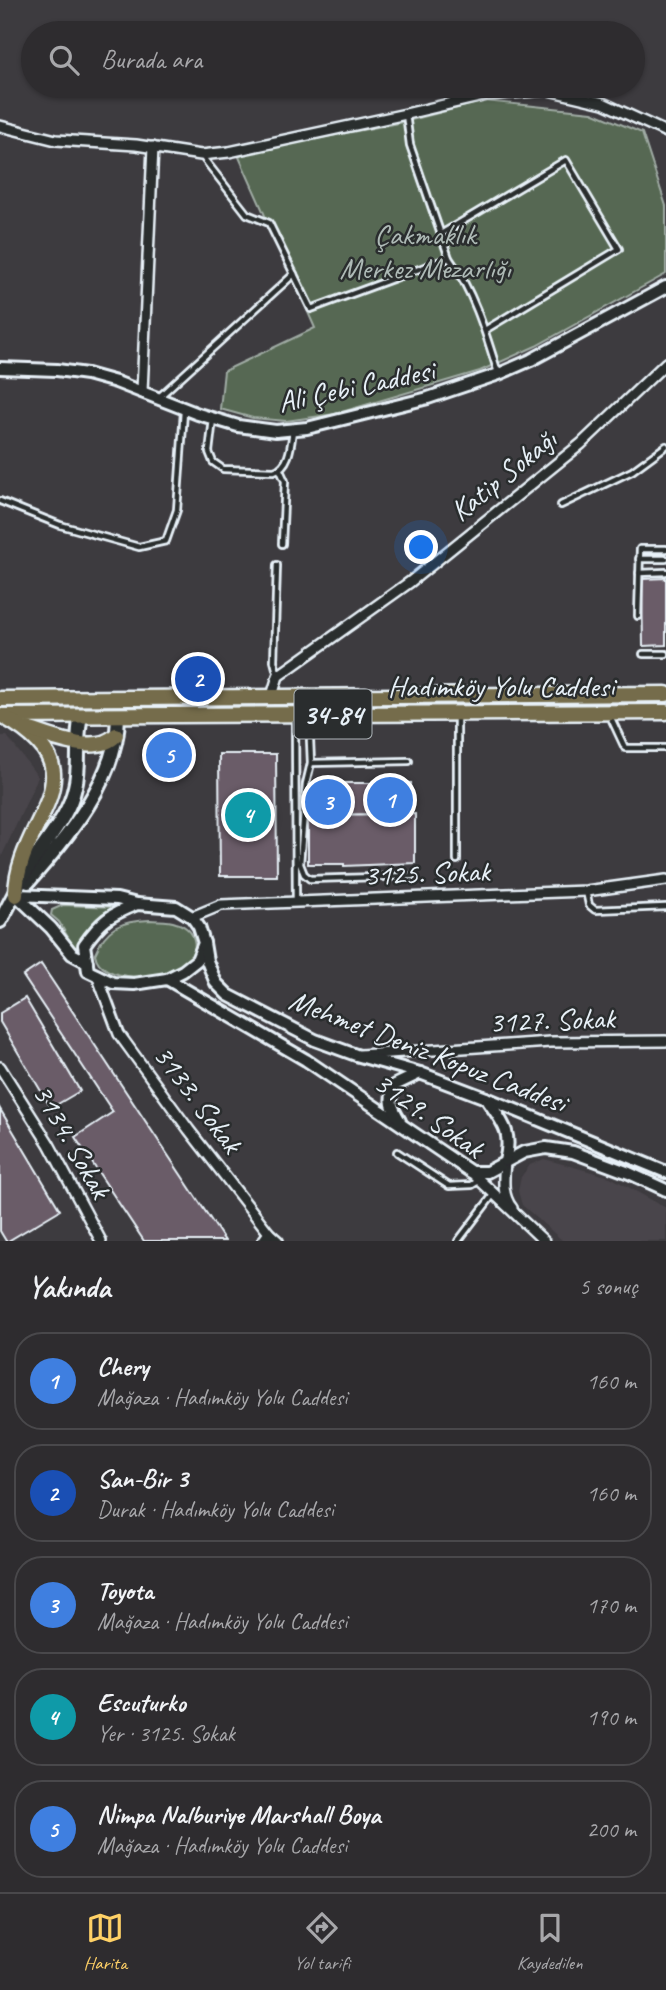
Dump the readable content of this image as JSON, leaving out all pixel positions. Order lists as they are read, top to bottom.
{
  "streets": {
    "main road": ["Hadımköy Yolu Caddesi", "34-84"],
    "street": [
      "Ali Çebi Caddesi",
      "Katip Sokağı",
      "3125. Sokak",
      "3127. Sokak",
      "Mehmet Deniz Kopuz Caddesi",
      "3133. Sokak",
      "3129. Sokak",
      "3134. Sokak"
    ]
  },
  "crossings": [
    ["3125. Sokak", "Mehmet Deniz Kopuz Caddesi"],
    ["3125. Sokak", "3133. Sokak"],
    ["3125. Sokak", "3129. Sokak"],
    ["3127. Sokak", "Mehmet Deniz Kopuz Caddesi"],
    ["Mehmet Deniz Kopuz Caddesi", "3133. Sokak"],
    ["Mehmet Deniz Kopuz Caddesi", "3129. Sokak"],
    ["3133. Sokak", "3129. Sokak"]
  ],
  "parks": ["Çakmaklık Merkez Mezarlığı"],
  "page": {
    "search": "Burada ara",
    "pins": [
      "2",
      "5",
      "1",
      "3",
      "4"
    ],
    "heading": ["Yakında", "5 sonuç"],
    "list": [
      {
        "mark": "1",
        "name": "Chery",
        "note": "Mağaza · Hadımköy Yolu Caddesi",
        "value": "160 m"
      },
      {
        "mark": "2",
        "name": "San-Bir 3",
        "note": "Durak · Hadımköy Yolu Caddesi",
        "value": "160 m"
      },
      {
        "mark": "3",
        "name": "Toyota",
        "note": "Mağaza · Hadımköy Yolu Caddesi",
        "value": "170 m"
      },
      {
        "mark": "4",
        "name": "Escuturko",
        "note": "Yer · 3125. Sokak",
        "value": "190 m"
      },
      {
        "mark": "5",
        "name": "Nimpa Nalburiye Marshall Boya",
        "note": "Mağaza · Hadımköy Yolu Caddesi",
        "value": "200 m"
      }
    ],
    "nav": ["Harita", "Yol tarifi", "Kaydedilen"]
  }
}
